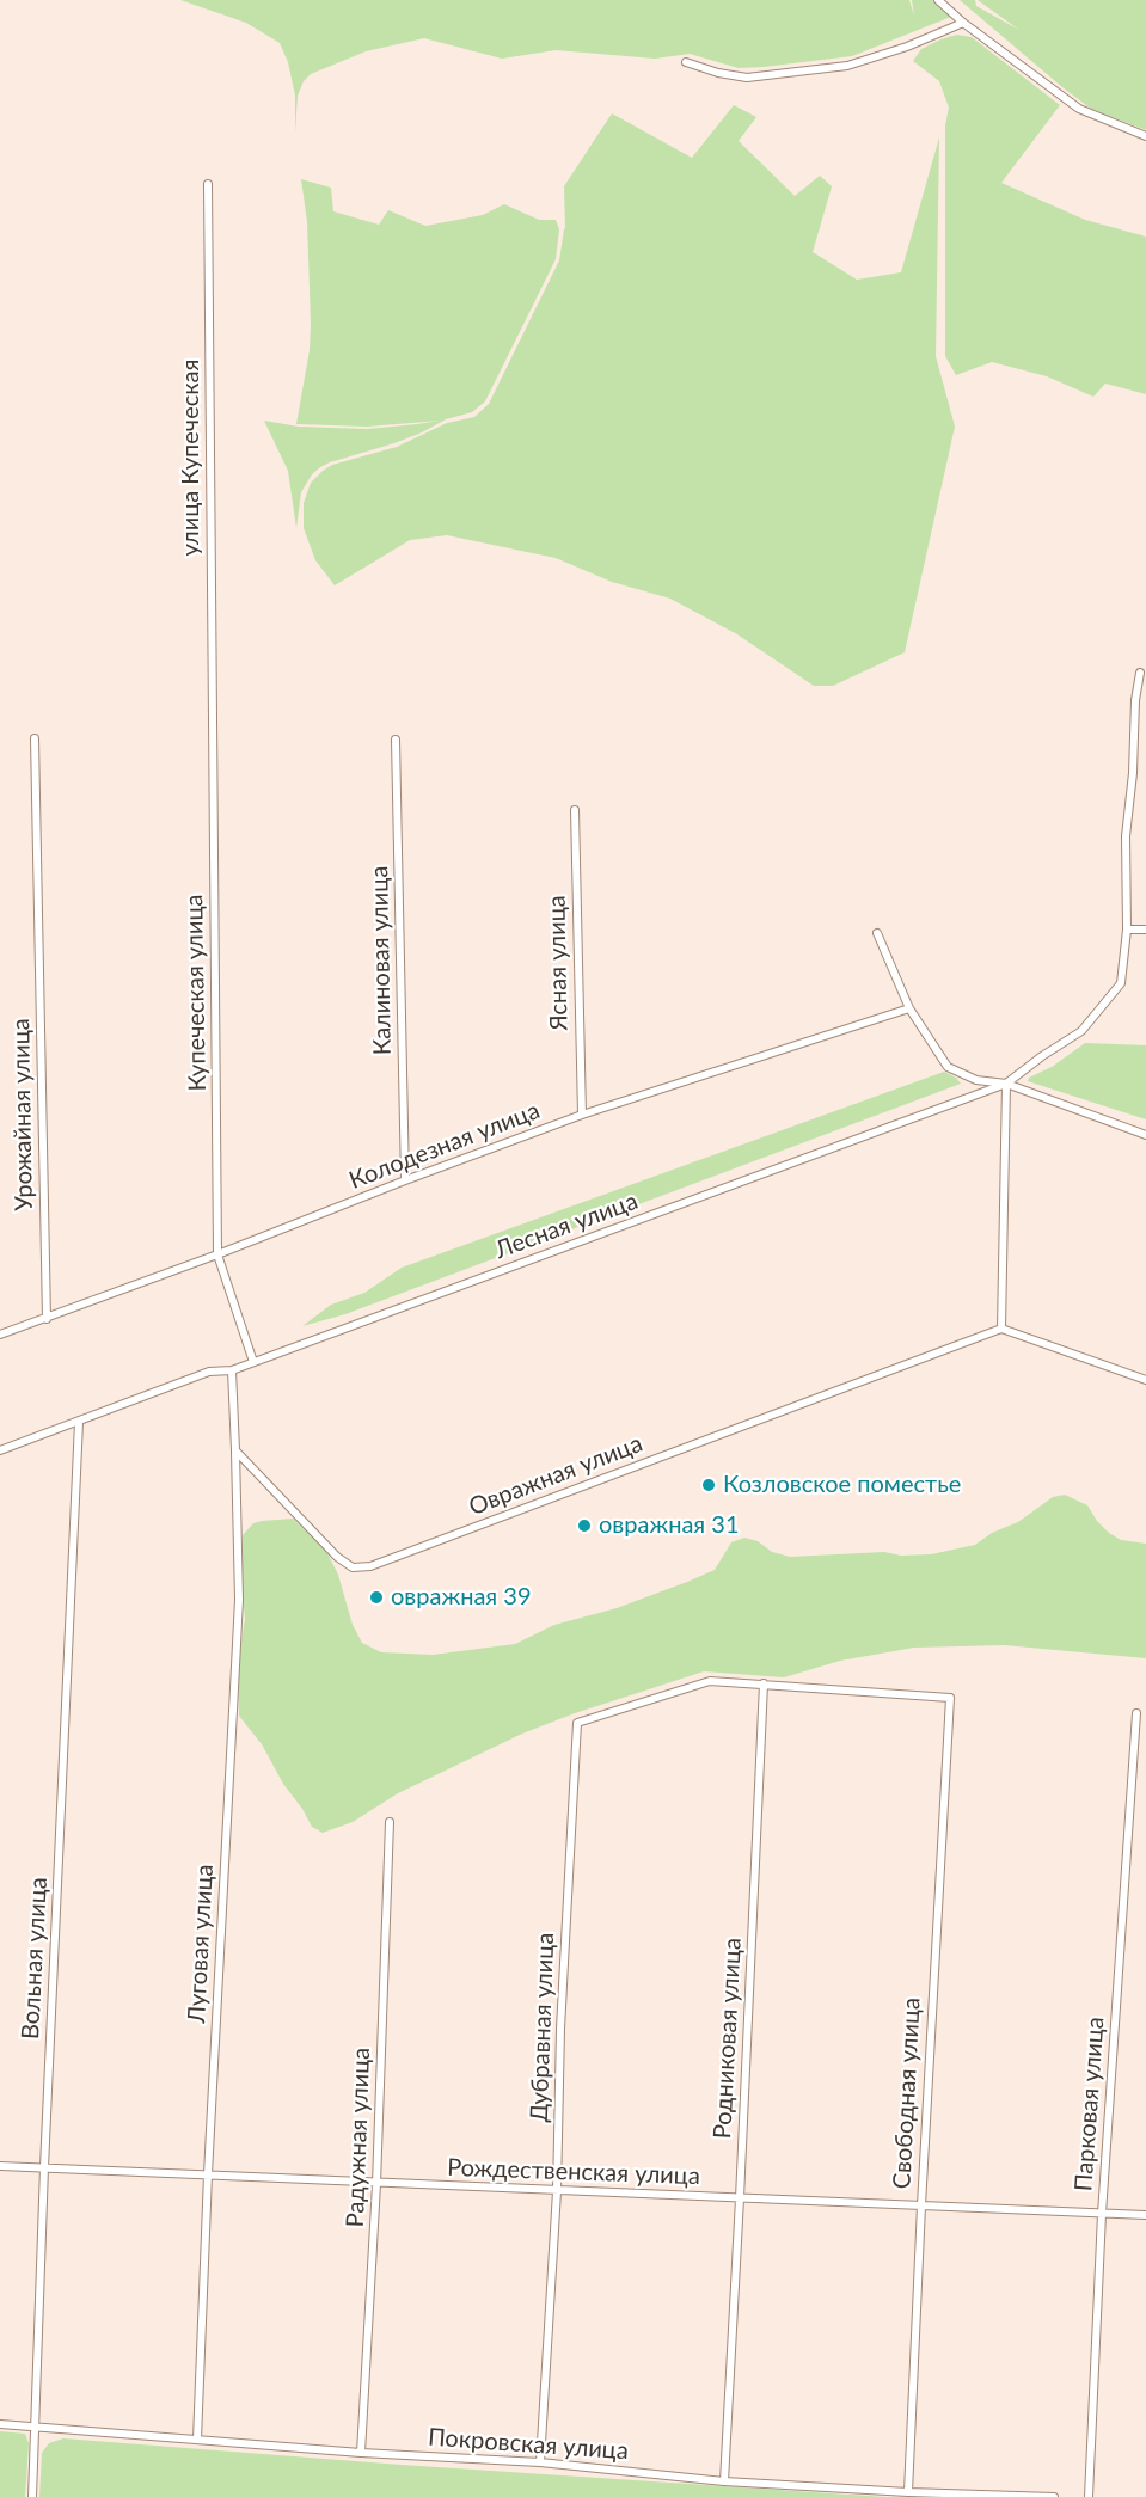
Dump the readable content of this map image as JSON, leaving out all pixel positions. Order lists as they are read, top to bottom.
{
  "streets": {
    "street": [
      "улица Купеческая",
      "Калиновая улица",
      "Ясная улица",
      "Купеческая улица",
      "Урожайная улица",
      "Колодезная улица",
      "Лесная улица",
      "Овражная улица",
      "Луговая улица",
      "Вольная улица",
      "Дубравная улица",
      "Родниковая улица",
      "Свободная улица",
      "Парковая улица",
      "Радужная улица",
      "Рождественская улица",
      "Покровская улица"
    ]
  },
  "crossings": [
    ["улица Купеческая", "Купеческая улица"],
    ["Калиновая улица", "Колодезная улица"],
    ["Ясная улица", "Колодезная улица"],
    ["Купеческая улица", "Колодезная улица"],
    ["Купеческая улица", "Лесная улица"],
    ["Урожайная улица", "Колодезная улица"],
    ["Лесная улица", "Вольная улица"],
    ["Овражная улица", "Луговая улица"],
    ["Луговая улица", "Рождественская улица"],
    ["Луговая улица", "Покровская улица"],
    ["Вольная улица", "Рождественская улица"],
    ["Вольная улица", "Покровская улица"],
    ["Дубравная улица", "Родниковая улица"],
    ["Дубравная улица", "Свободная улица"],
    ["Дубравная улица", "Рождественская улица"],
    ["Дубравная улица", "Покровская улица"],
    ["Родниковая улица", "Свободная улица"],
    ["Родниковая улица", "Рождественская улица"],
    ["Родниковая улица", "Покровская улица"],
    ["Свободная улица", "Рождественская улица"],
    ["Свободная улица", "Покровская улица"],
    ["Парковая улица", "Рождественская улица"],
    ["Радужная улица", "Рождественская улица"],
    ["Радужная улица", "Покровская улица"]
  ],
  "places": ["Козловское поместье", "овражная 31", "овражная 39"]
}
